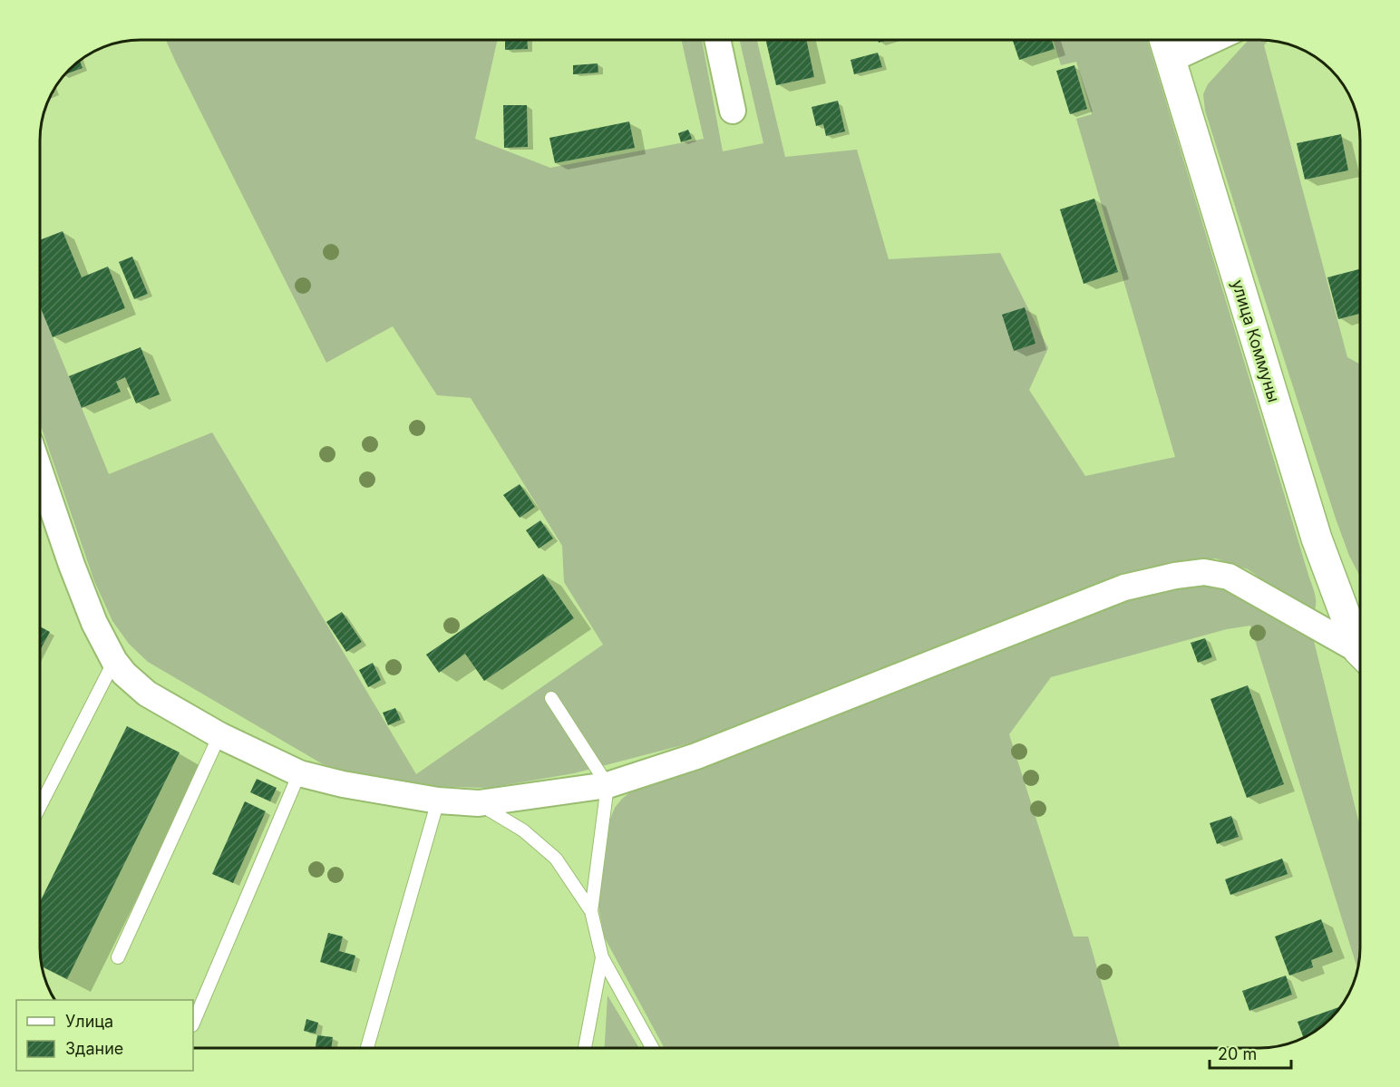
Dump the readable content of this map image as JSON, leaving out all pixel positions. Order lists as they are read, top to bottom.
{
  "streets": {
    "street": ["улица Коммуны"]
  },
  "legend": ["Улица", "Здание"],
  "scale_bar": "20 m"
}
